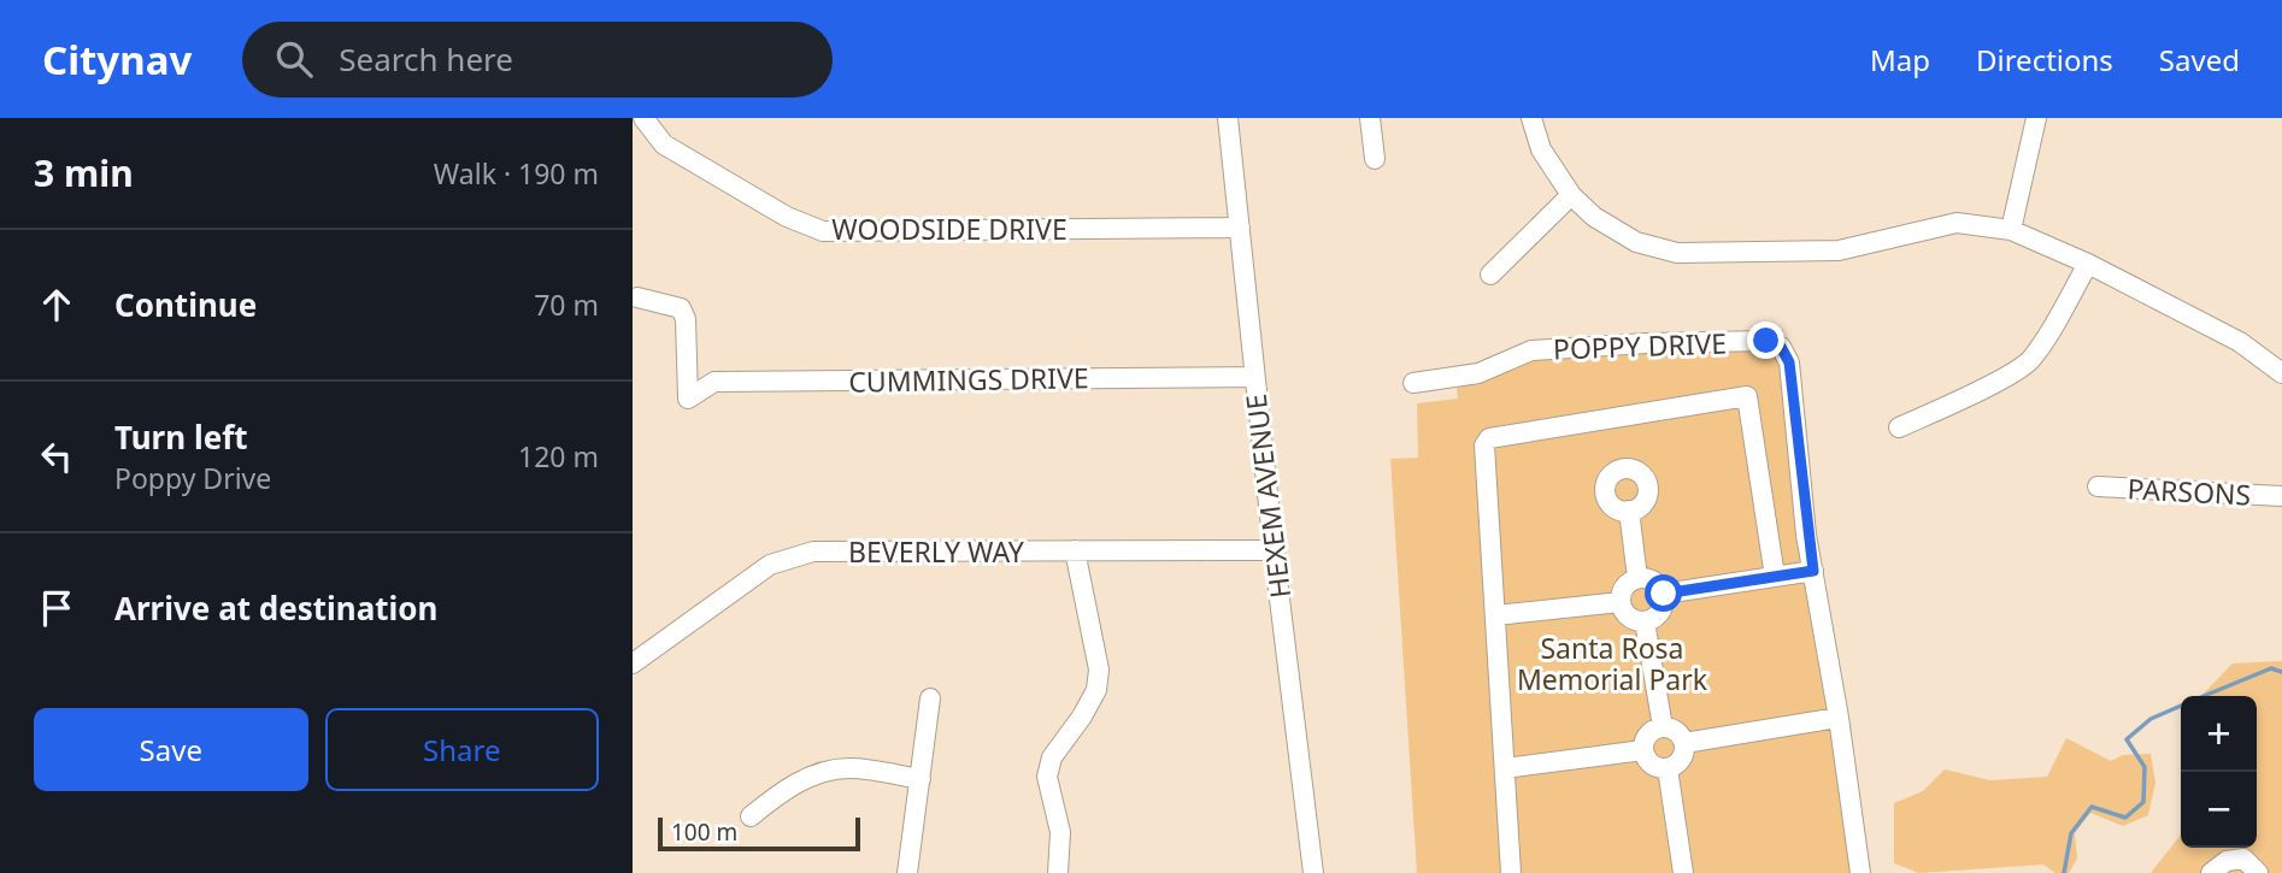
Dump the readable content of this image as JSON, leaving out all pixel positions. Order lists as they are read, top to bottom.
{
  "streets": {
    "street": [
      "WOODSIDE DRIVE",
      "POPPY DRIVE",
      "CUMMINGS DRIVE",
      "PARSONS",
      "HEXEM AVENUE",
      "BEVERLY WAY"
    ]
  },
  "crossings": [
    ["WOODSIDE DRIVE", "HEXEM AVENUE"],
    ["CUMMINGS DRIVE", "HEXEM AVENUE"],
    ["HEXEM AVENUE", "BEVERLY WAY"]
  ],
  "parks": ["Santa Rosa Memorial Park"],
  "scale_bar": "100 m",
  "page": {
    "header": "Citynav",
    "search": "Search here",
    "nav": ["Map", "Directions", "Saved"],
    "heading": ["3 min", "Walk · 190 m"],
    "list": [
      ["Continue", "70 m"],
      ["Turn left", "Poppy Drive", "120 m"],
      "Arrive at destination"
    ],
    "buttons": ["Save", "Share"],
    "map_buttons": ["+", "−"],
    "scale": "100 m"
  }
}
